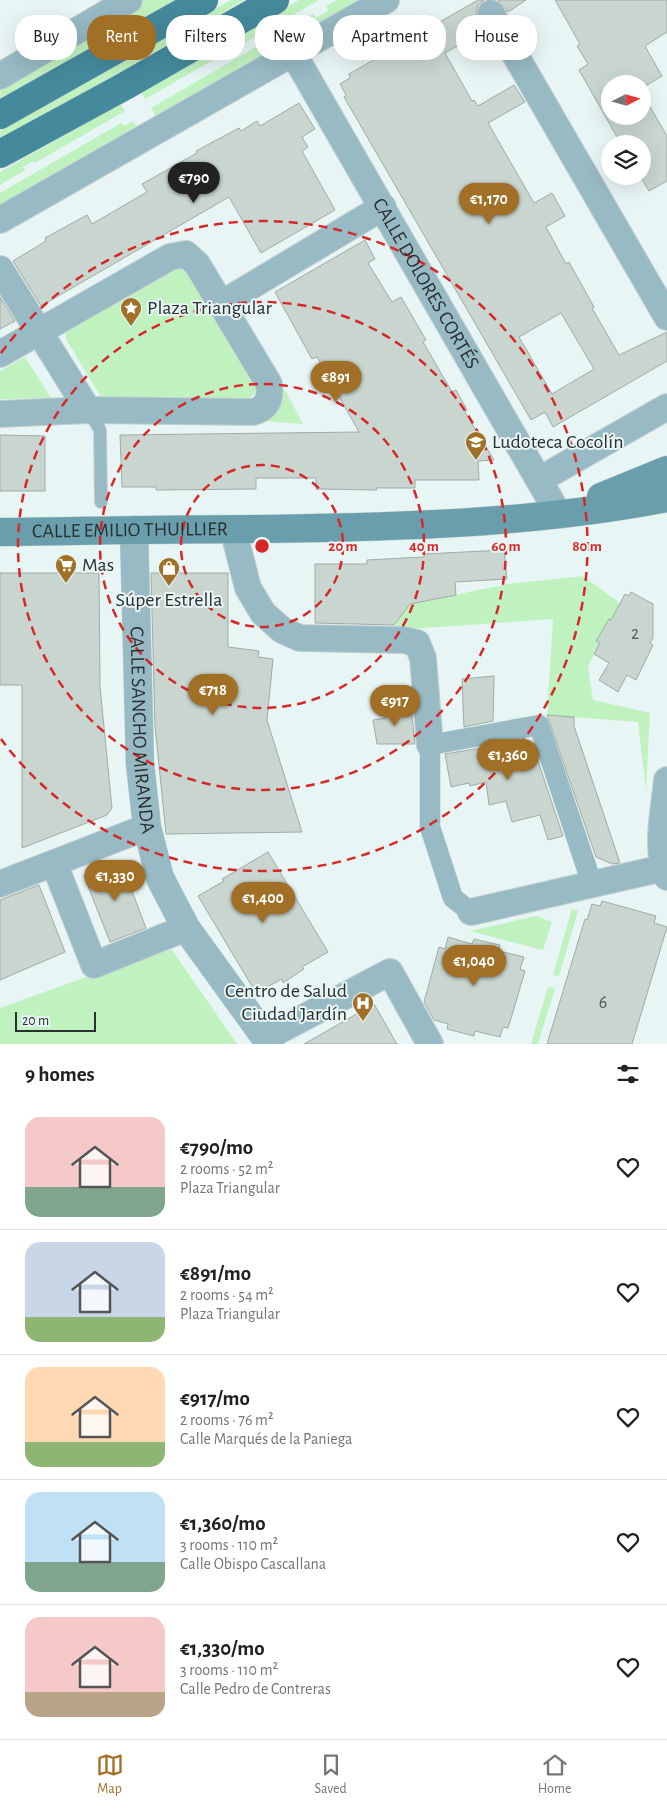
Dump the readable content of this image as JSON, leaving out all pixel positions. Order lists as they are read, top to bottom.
{
  "streets": {
    "main road": ["CALLE EMILIO THUILLIER"],
    "street": ["CALLE DOLORES CORTÉS", "CALLE SANCHO MIRANDA"]
  },
  "crossings": [
    ["CALLE DOLORES CORTÉS", "CALLE EMILIO THUILLIER"],
    ["CALLE EMILIO THUILLIER", "CALLE SANCHO MIRANDA"]
  ],
  "places": {
    "place": ["Plaza Triangular"],
    "school or university": ["Ludoteca Cocolín"],
    "supermarket": ["Mas"],
    "shop": ["Súper Estrella"],
    "hospital": ["Centro de Salud Ciudad Jardín"]
  },
  "house_numbers": ["2", "6"],
  "scale_bar": "20 m",
  "north": "right",
  "page": {
    "chip": [
      "Buy",
      "Rent",
      "Filters",
      "New",
      "Apartment",
      "House"
    ],
    "price": [
      "€790",
      "€1,170",
      "€891",
      "€718",
      "€917",
      "€1,360",
      "€1,330",
      "€1,400",
      "€1,040"
    ],
    "scale": "20 m",
    "heading": "9 homes",
    "list": [
      {
        "name": "€790/mo",
        "note": "2 rooms · 52 m² · Plaza Triangular"
      },
      {
        "name": "€891/mo",
        "note": "2 rooms · 54 m² · Plaza Triangular"
      },
      {
        "name": "€917/mo",
        "note": "2 rooms · 76 m² · Calle Marqués de la Paniega"
      },
      {
        "name": "€1,360/mo",
        "note": "3 rooms · 110 m² · Calle Obispo Cascallana"
      },
      {
        "name": "€1,330/mo",
        "note": "3 rooms · 110 m² · Calle Pedro de Contreras"
      }
    ],
    "tabs": ["Map", "Saved", "Home"]
  },
  "rings": [
    "20 m",
    "40 m",
    "60 m",
    "80 m"
  ]
}
